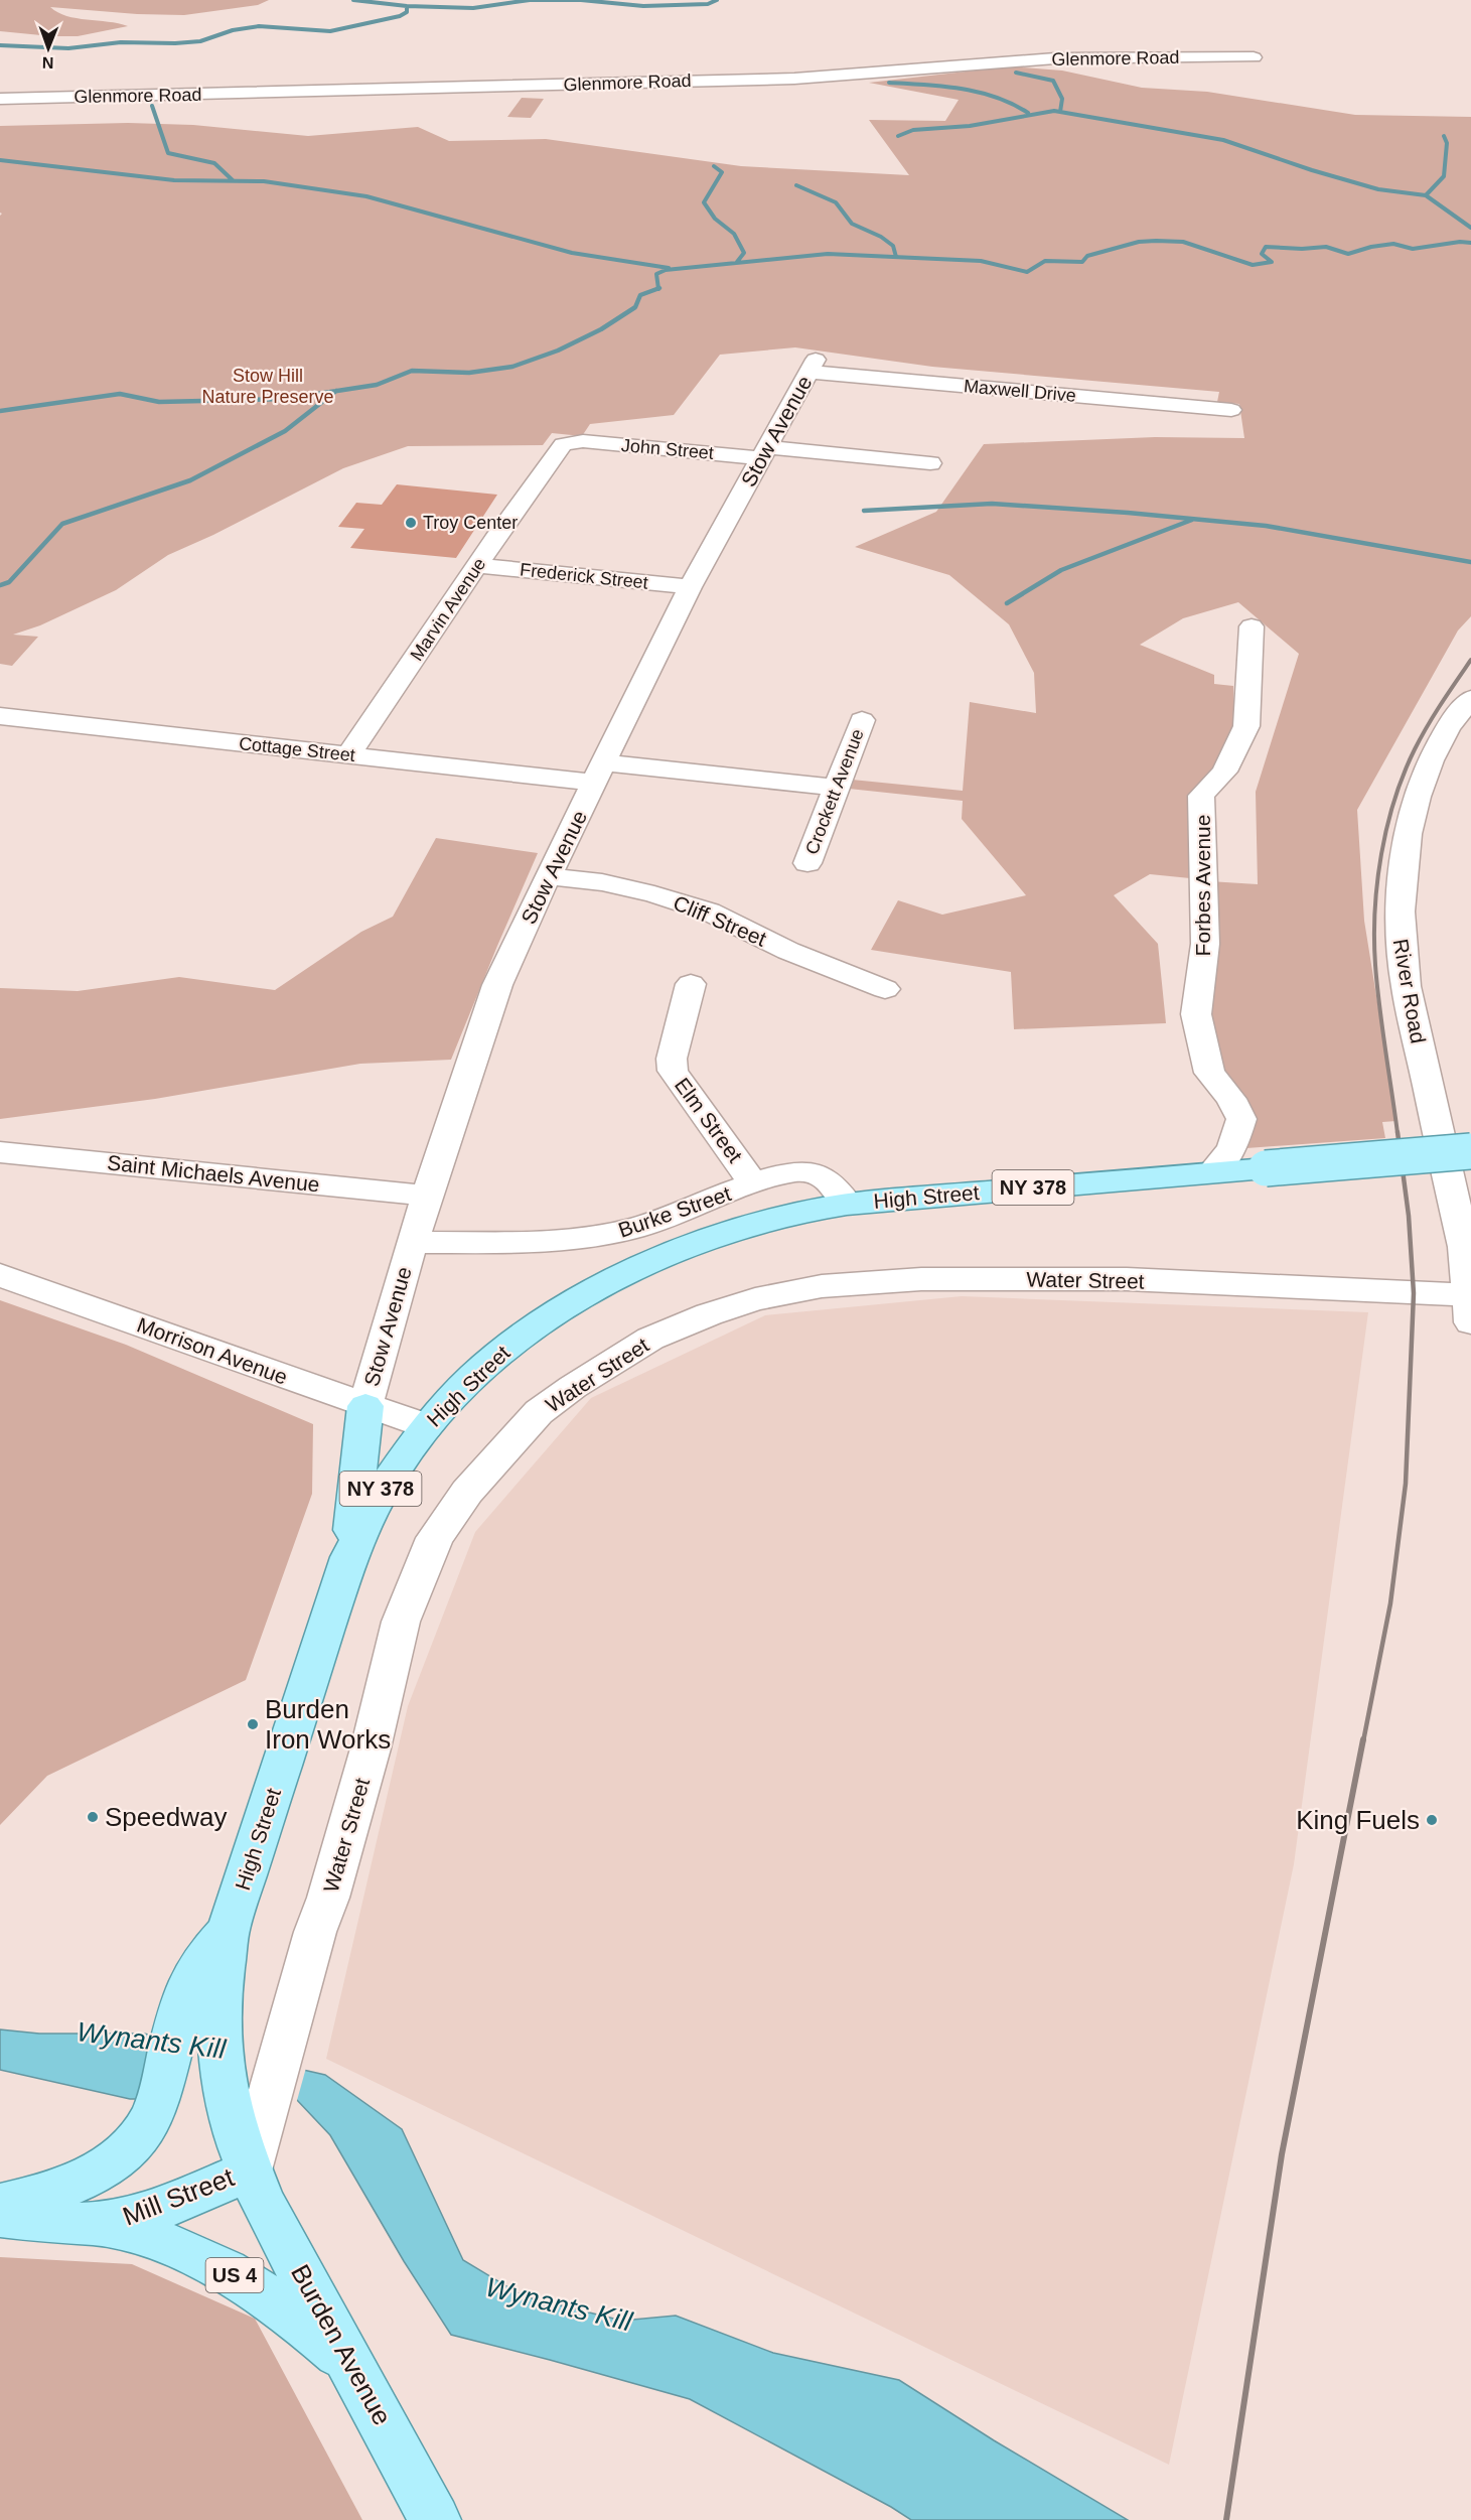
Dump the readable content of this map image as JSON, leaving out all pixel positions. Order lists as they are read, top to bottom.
{
  "streets": {
    "main road": [
      "NY 378",
      "High Street",
      "Mill Street",
      "US 4",
      "Burden Avenue"
    ],
    "street": [
      "Glenmore Road",
      "Maxwell Drive",
      "Stow Avenue",
      "John Street",
      "Frederick Street",
      "Marvin Avenue",
      "Cottage Street",
      "Crockett Avenue",
      "Forbes Avenue",
      "Cliff Street",
      "River Road",
      "Elm Street",
      "Saint Michaels Avenue",
      "Burke Street",
      "Water Street",
      "Morrison Avenue"
    ]
  },
  "crossings": [
    ["Maxwell Drive", "Stow Avenue"],
    ["Stow Avenue", "John Street"],
    ["Stow Avenue", "Frederick Street"],
    ["Stow Avenue", "Cottage Street"],
    ["Stow Avenue", "Cliff Street"],
    ["Stow Avenue", "Saint Michaels Avenue"],
    ["Stow Avenue", "Burke Street"],
    ["Stow Avenue", "Morrison Avenue"],
    ["John Street", "Marvin Avenue"],
    ["Frederick Street", "Marvin Avenue"],
    ["Marvin Avenue", "Cottage Street"],
    ["Cottage Street", "Crockett Avenue"],
    ["Forbes Avenue", "High Street"],
    ["River Road", "Water Street"],
    ["Elm Street", "Burke Street"],
    ["High Street", "Burke Street"],
    ["High Street", "Water Street"],
    ["High Street", "Morrison Avenue"],
    ["High Street", "Mill Street"],
    ["High Street", "Burden Avenue"],
    ["Mill Street", "US 4"],
    ["Mill Street", "Burden Avenue"],
    ["US 4", "Burden Avenue"]
  ],
  "water": ["Wynants Kill"],
  "parks": ["Stow Hill Nature Preserve"],
  "places": [
    "Troy Center",
    "Burden Iron Works",
    "Speedway",
    "King Fuels"
  ],
  "north": "bottom"
}
